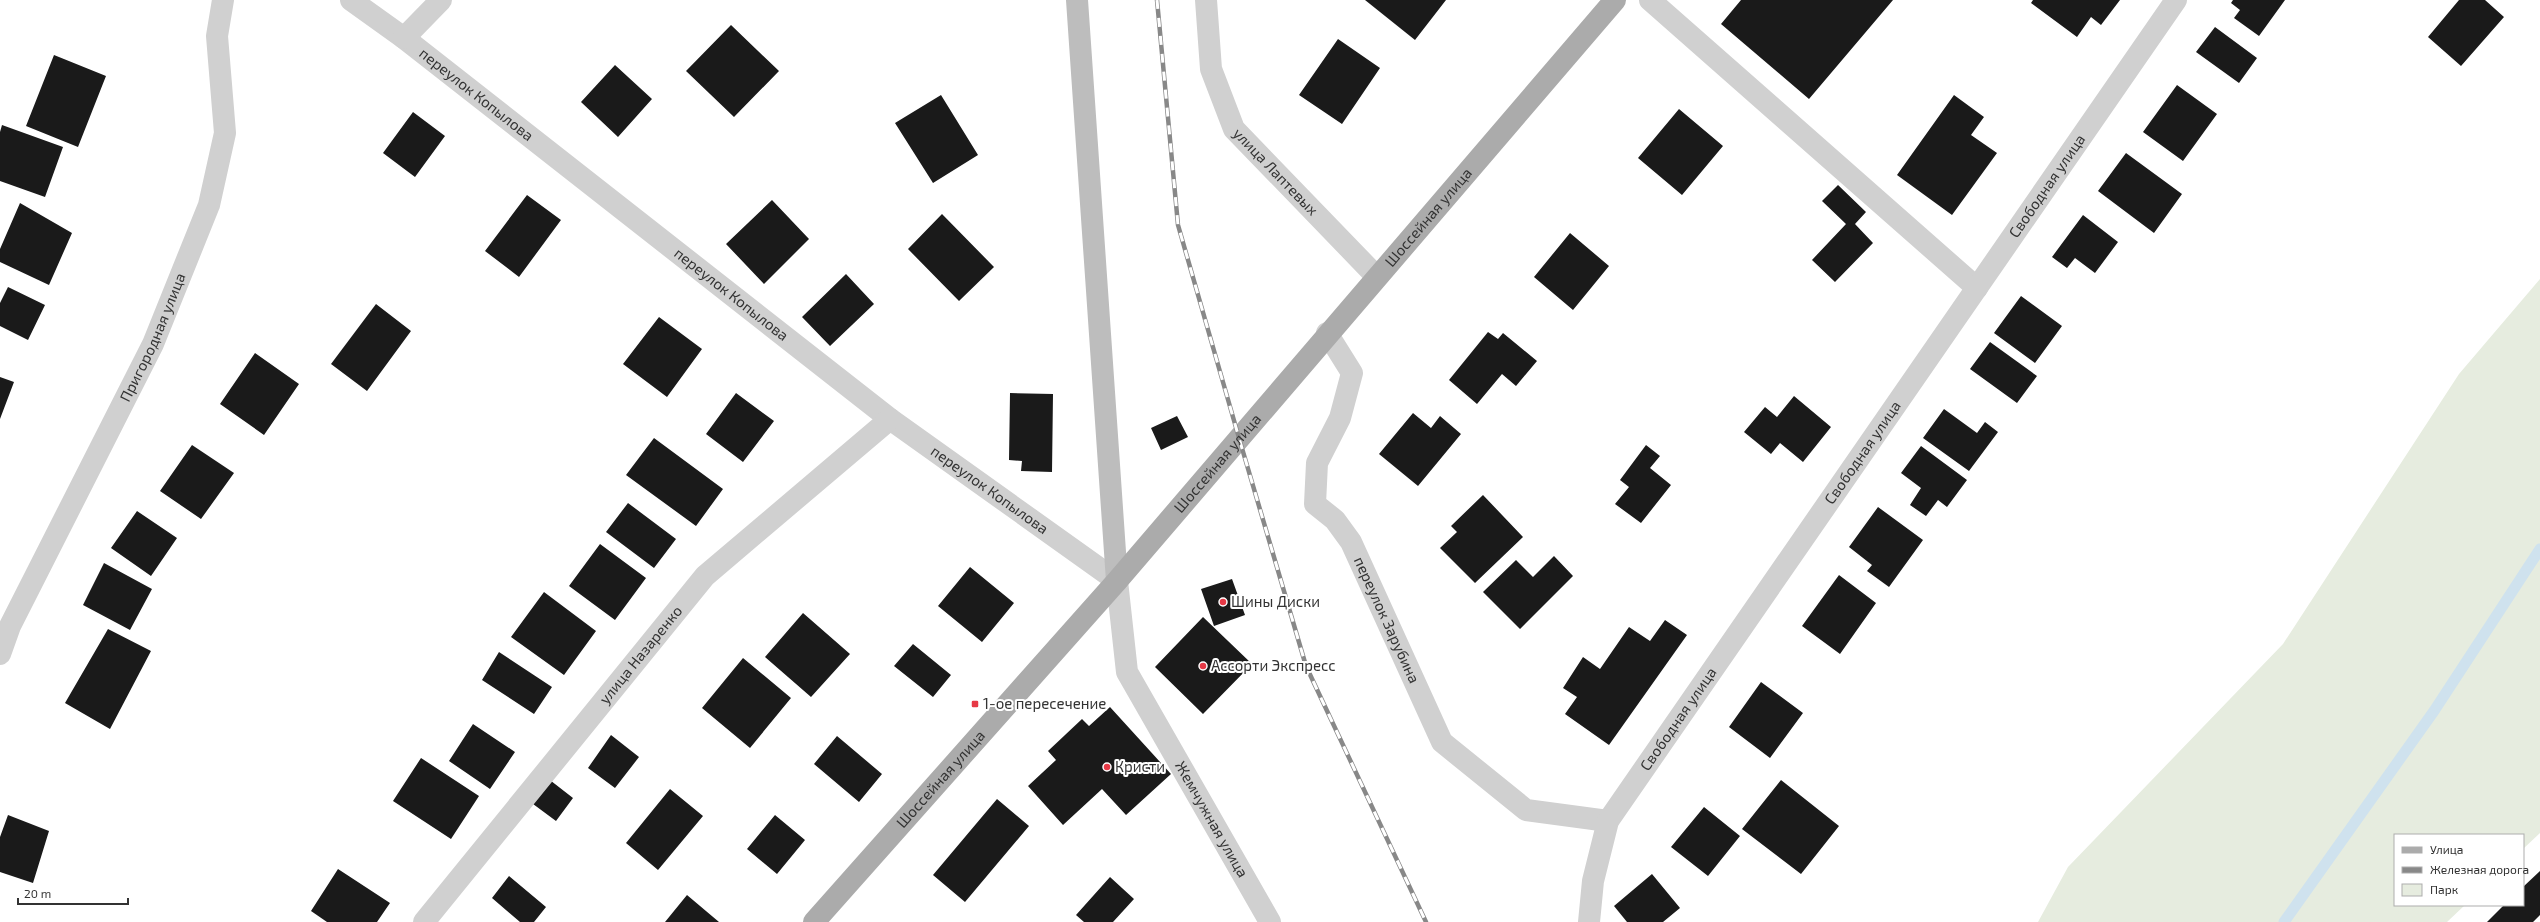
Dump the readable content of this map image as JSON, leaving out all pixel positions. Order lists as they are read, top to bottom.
{
  "streets": {
    "main road": ["Шоссейная улица"],
    "street": [
      "переулок Копылова",
      "улица Лаптевых",
      "Свободная улица",
      "Пригородная улица",
      "переулок Зарубина",
      "улица Назаренко",
      "Жемчужная улица"
    ]
  },
  "crossings": [
    ["переулок Копылова", "Шоссейная улица"],
    ["переулок Копылова", "улица Назаренко"],
    ["переулок Копылова", "Жемчужная улица"],
    ["улица Лаптевых", "Шоссейная улица"],
    ["Свободная улица", "переулок Зарубина"],
    ["Шоссейная улица", "переулок Зарубина"],
    ["Шоссейная улица", "Жемчужная улица"]
  ],
  "places": {
    "other": ["Шины Диски", "Ассорти Экспресс", "Кристи"],
    "transit": ["1-ое пересечение"]
  },
  "legend": ["Улица", "Железная дорога", "Парк"],
  "scale_bar": "20 m"
}
